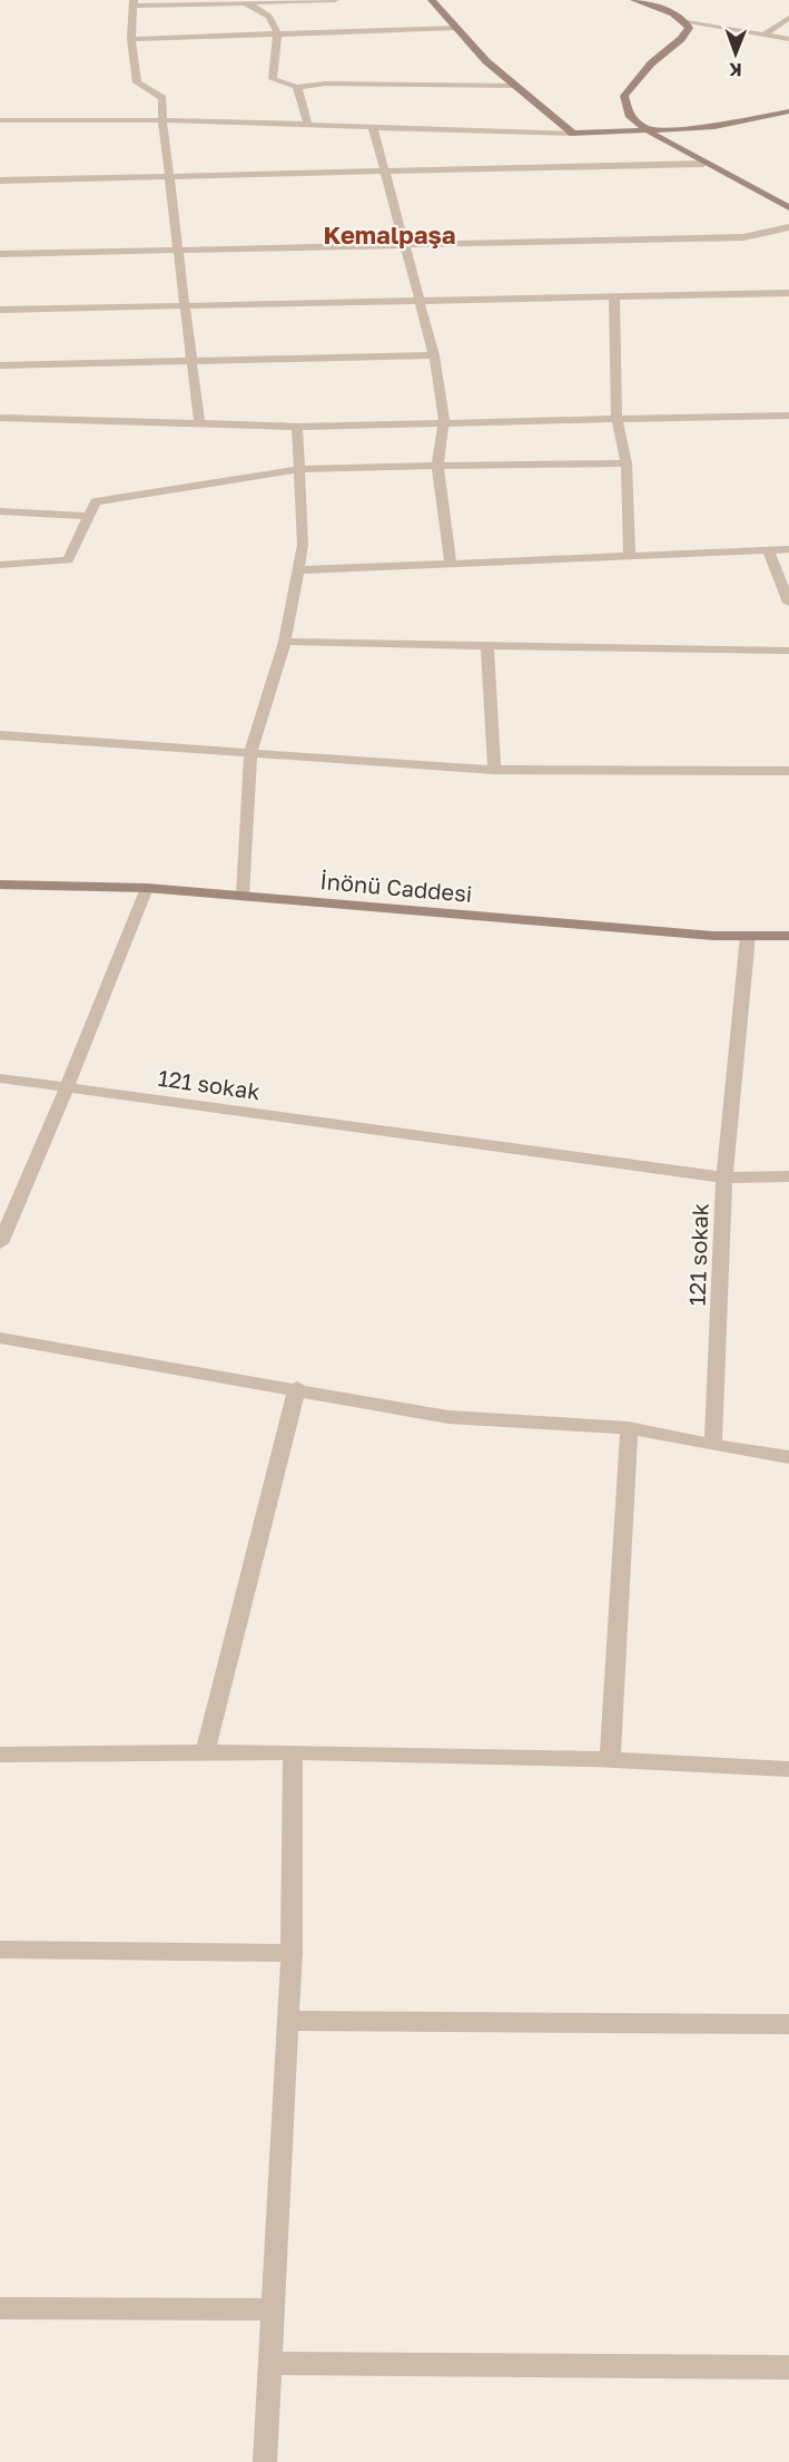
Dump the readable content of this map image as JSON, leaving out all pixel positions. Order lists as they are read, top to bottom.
{
  "streets": {
    "main road": ["İnönü Caddesi"],
    "street": ["121 sokak"]
  },
  "districts": ["Kemalpaşa"],
  "north": "bottom"
}
